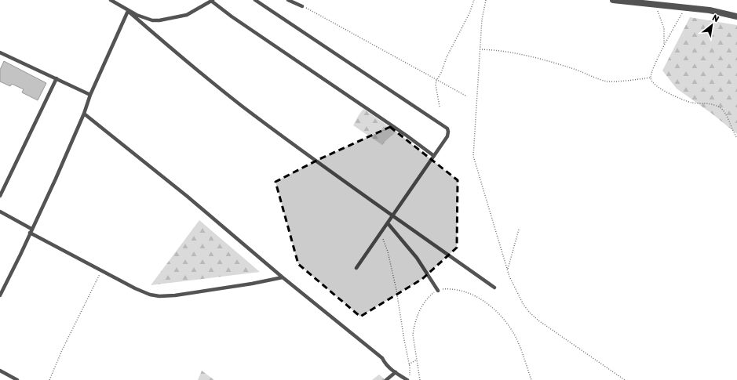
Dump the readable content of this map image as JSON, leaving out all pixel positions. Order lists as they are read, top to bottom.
{
  "north": "top right"
}
